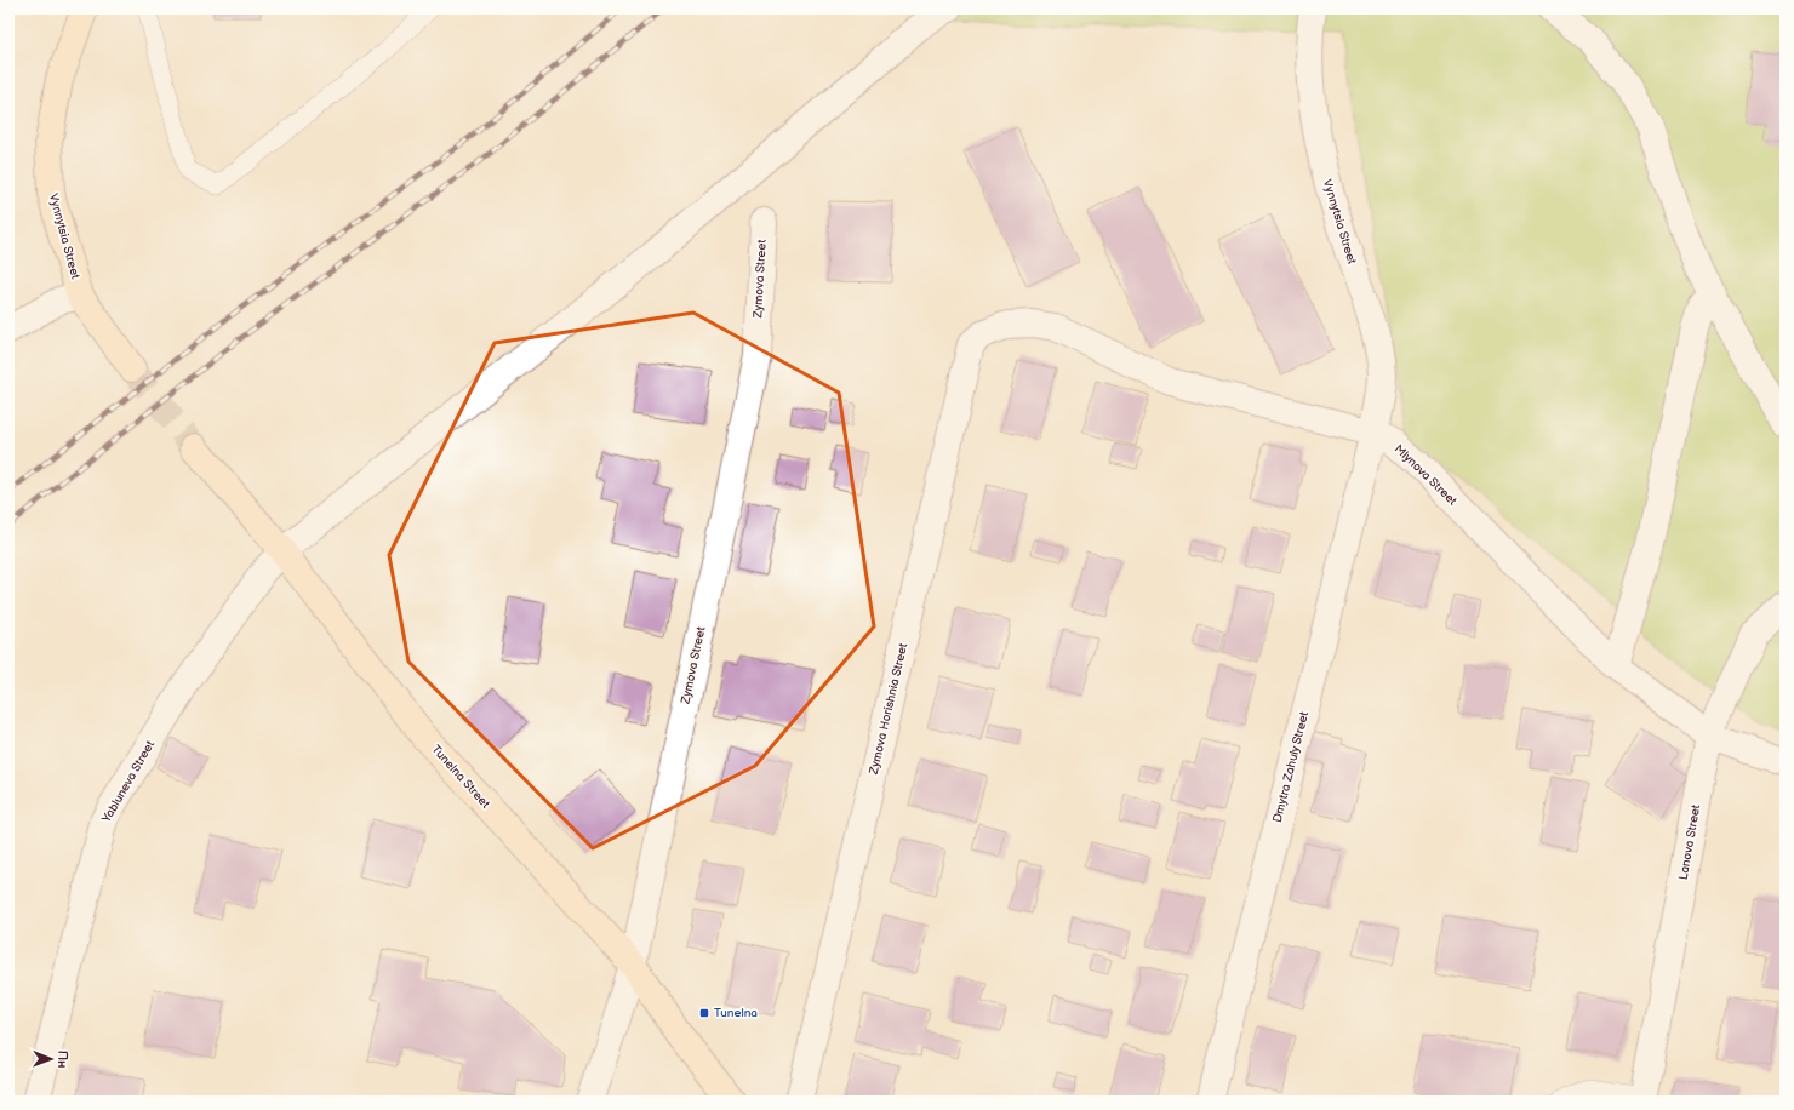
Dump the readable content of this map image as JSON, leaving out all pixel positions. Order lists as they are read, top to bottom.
{
  "streets": {
    "main road": ["Vynnytsia Street", "Tunelna Street"],
    "street": [
      "Zymova Street",
      "Mlynova Street",
      "Zymova Horishnia Street",
      "Dmytra Zahuly Street",
      "Yabluneva Street",
      "Lanova Street"
    ]
  },
  "crossings": [
    ["Vynnytsia Street", "Mlynova Street"],
    ["Vynnytsia Street", "Dmytra Zahuly Street"],
    ["Zymova Street", "Tunelna Street"],
    ["Mlynova Street", "Zymova Horishnia Street"],
    ["Mlynova Street", "Dmytra Zahuly Street"],
    ["Mlynova Street", "Lanova Street"],
    ["Tunelna Street", "Yabluneva Street"]
  ],
  "places": {
    "transit": ["Tunelna"]
  },
  "north": "right"
}
